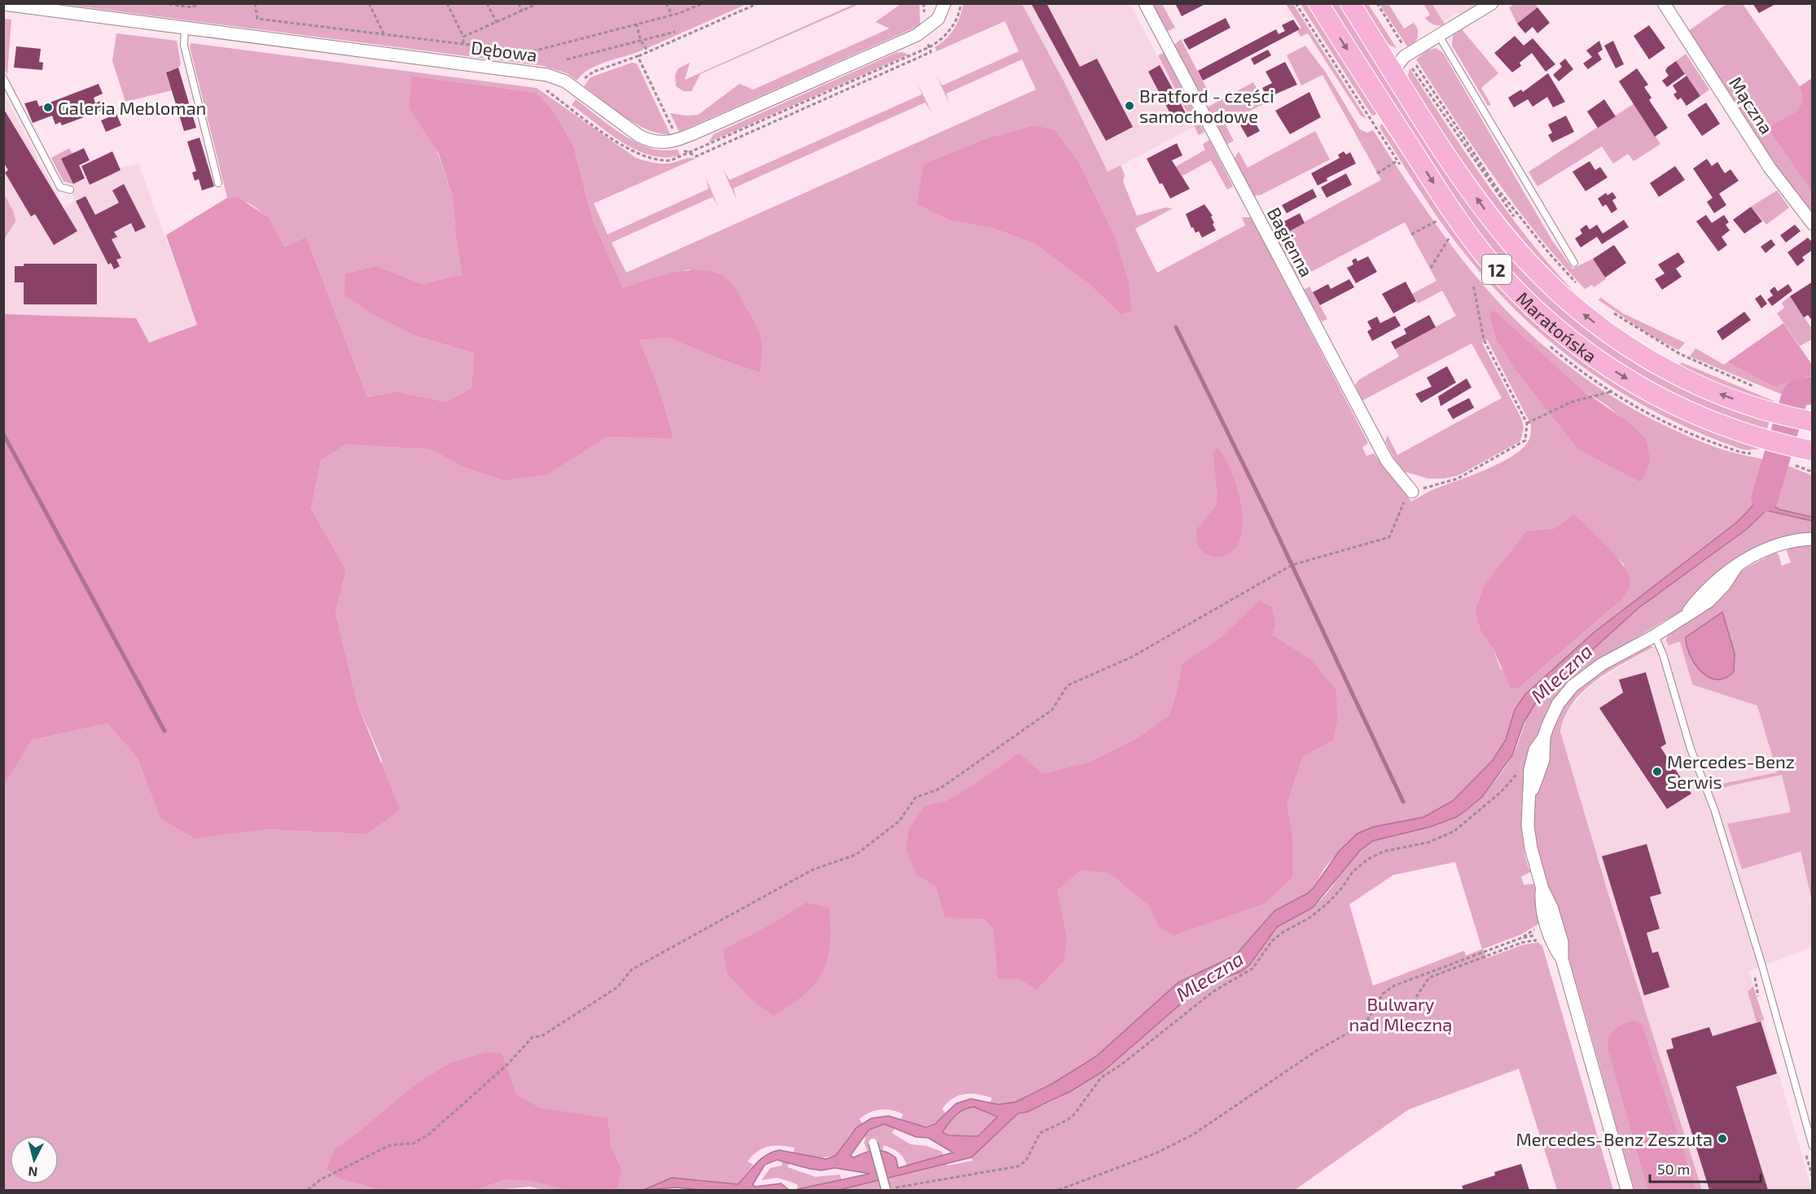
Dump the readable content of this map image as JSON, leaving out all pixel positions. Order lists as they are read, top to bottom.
{
  "streets": {
    "main road": ["12", "Maratońska"],
    "street": ["Dębowa", "Mączna", "Bagienna"]
  },
  "water": ["Mleczna"],
  "parks": ["Bulwary nad Mleczną"],
  "places": [
    "Bratford - części samochodowe",
    "Galeria Mebloman",
    "Mercedes-Benz Serwis",
    "Mercedes-Benz Zeszuta"
  ],
  "scale_bar": "50 m",
  "north": "bottom"
}
